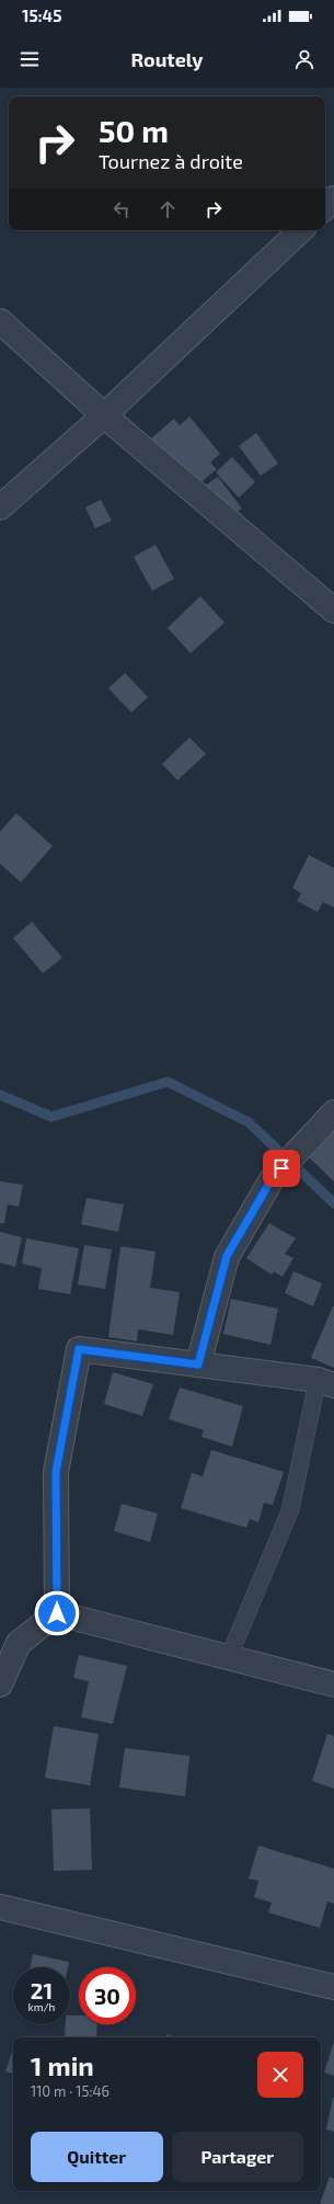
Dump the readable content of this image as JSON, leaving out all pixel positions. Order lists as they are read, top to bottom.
{
  "page": {
    "status": "15:45",
    "header": "Routely",
    "turn": ["50 m", "Tournez à droite"],
    "speed": "21 km/h",
    "limit": "30",
    "heading": ["1 min", "110 m · 15:46"],
    "buttons": ["Quitter", "Partager"]
  }
}
